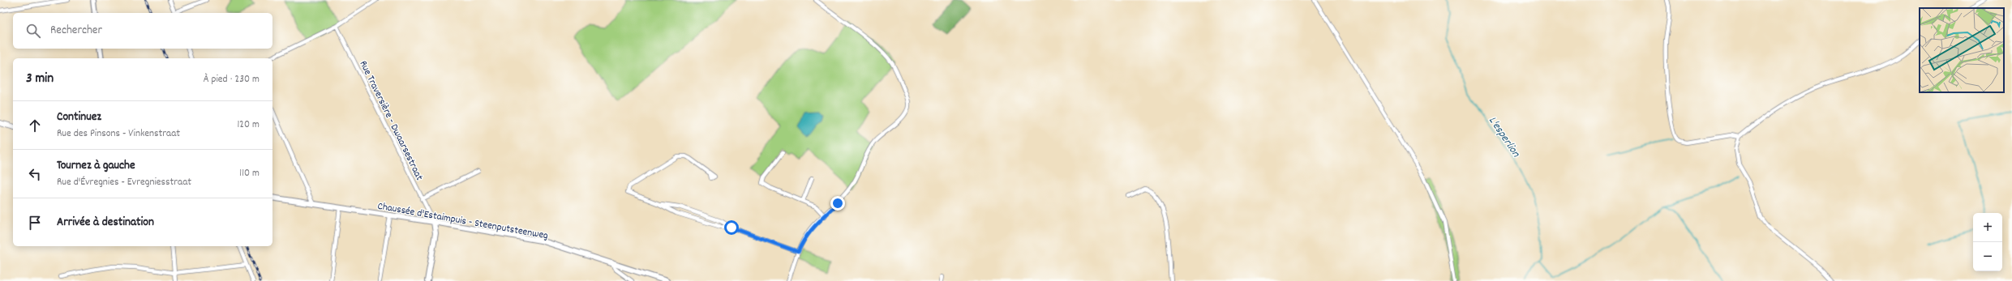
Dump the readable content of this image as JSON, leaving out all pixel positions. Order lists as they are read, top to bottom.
{
  "streets": {
    "main road": ["Chaussée d'Estaimpuis - Steenputsteenweg"],
    "street": ["Rue Traversière - Dwaarsestraat"]
  },
  "crossings": [
    ["Rue Traversière - Dwaarsestraat", "Chaussée d'Estaimpuis - Steenputsteenweg"]
  ],
  "water": ["L'esperlion"],
  "page": {
    "search": "Rechercher",
    "heading": ["3 min", "À pied · 230 m"],
    "list": [
      ["Continuez", "Rue des Pinsons - Vinkenstraat", "120 m"],
      ["Tournez à gauche", "Rue d'Évregnies - Evregniesstraat", "110 m"],
      "Arrivée à destination"
    ],
    "map_buttons": ["+", "−"]
  }
}
